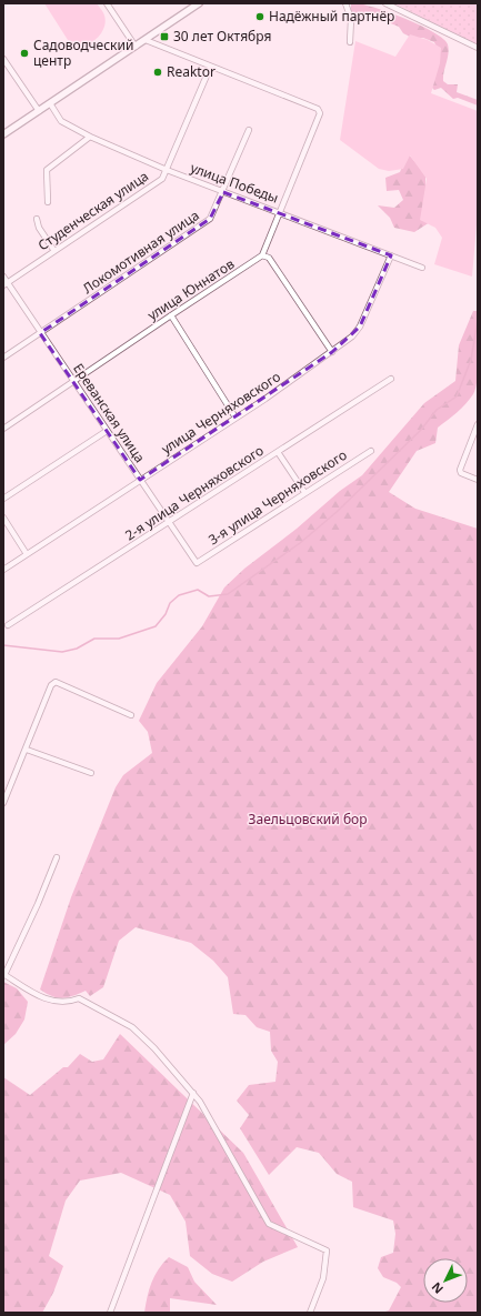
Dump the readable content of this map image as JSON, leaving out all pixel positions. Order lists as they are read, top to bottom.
{
  "streets": {
    "street": [
      "улица Победы",
      "Студенческая улица",
      "Локомотивная улица",
      "улица Юннатов",
      "Ереванская улица",
      "улица Черняховского",
      "2-я улица Черняховского",
      "3-я улица Черняховского"
    ]
  },
  "crossings": [
    ["улица Победы", "Студенческая улица"],
    ["улица Победы", "Локомотивная улица"],
    ["улица Победы", "улица Черняховского"],
    ["Студенческая улица", "Ереванская улица"],
    ["Локомотивная улица", "Ереванская улица"],
    ["улица Юннатов", "Ереванская улица"],
    ["Ереванская улица", "улица Черняховского"],
    ["Ереванская улица", "2-я улица Черняховского"],
    ["Ереванская улица", "3-я улица Черняховского"]
  ],
  "parks": ["Заельцовский бор"],
  "places": {
    "other": ["Надёжный партнёр", "Садоводческий центр", "Reaktor"],
    "transit": ["30 лет Октября"]
  },
  "north": "bottom left"
}
